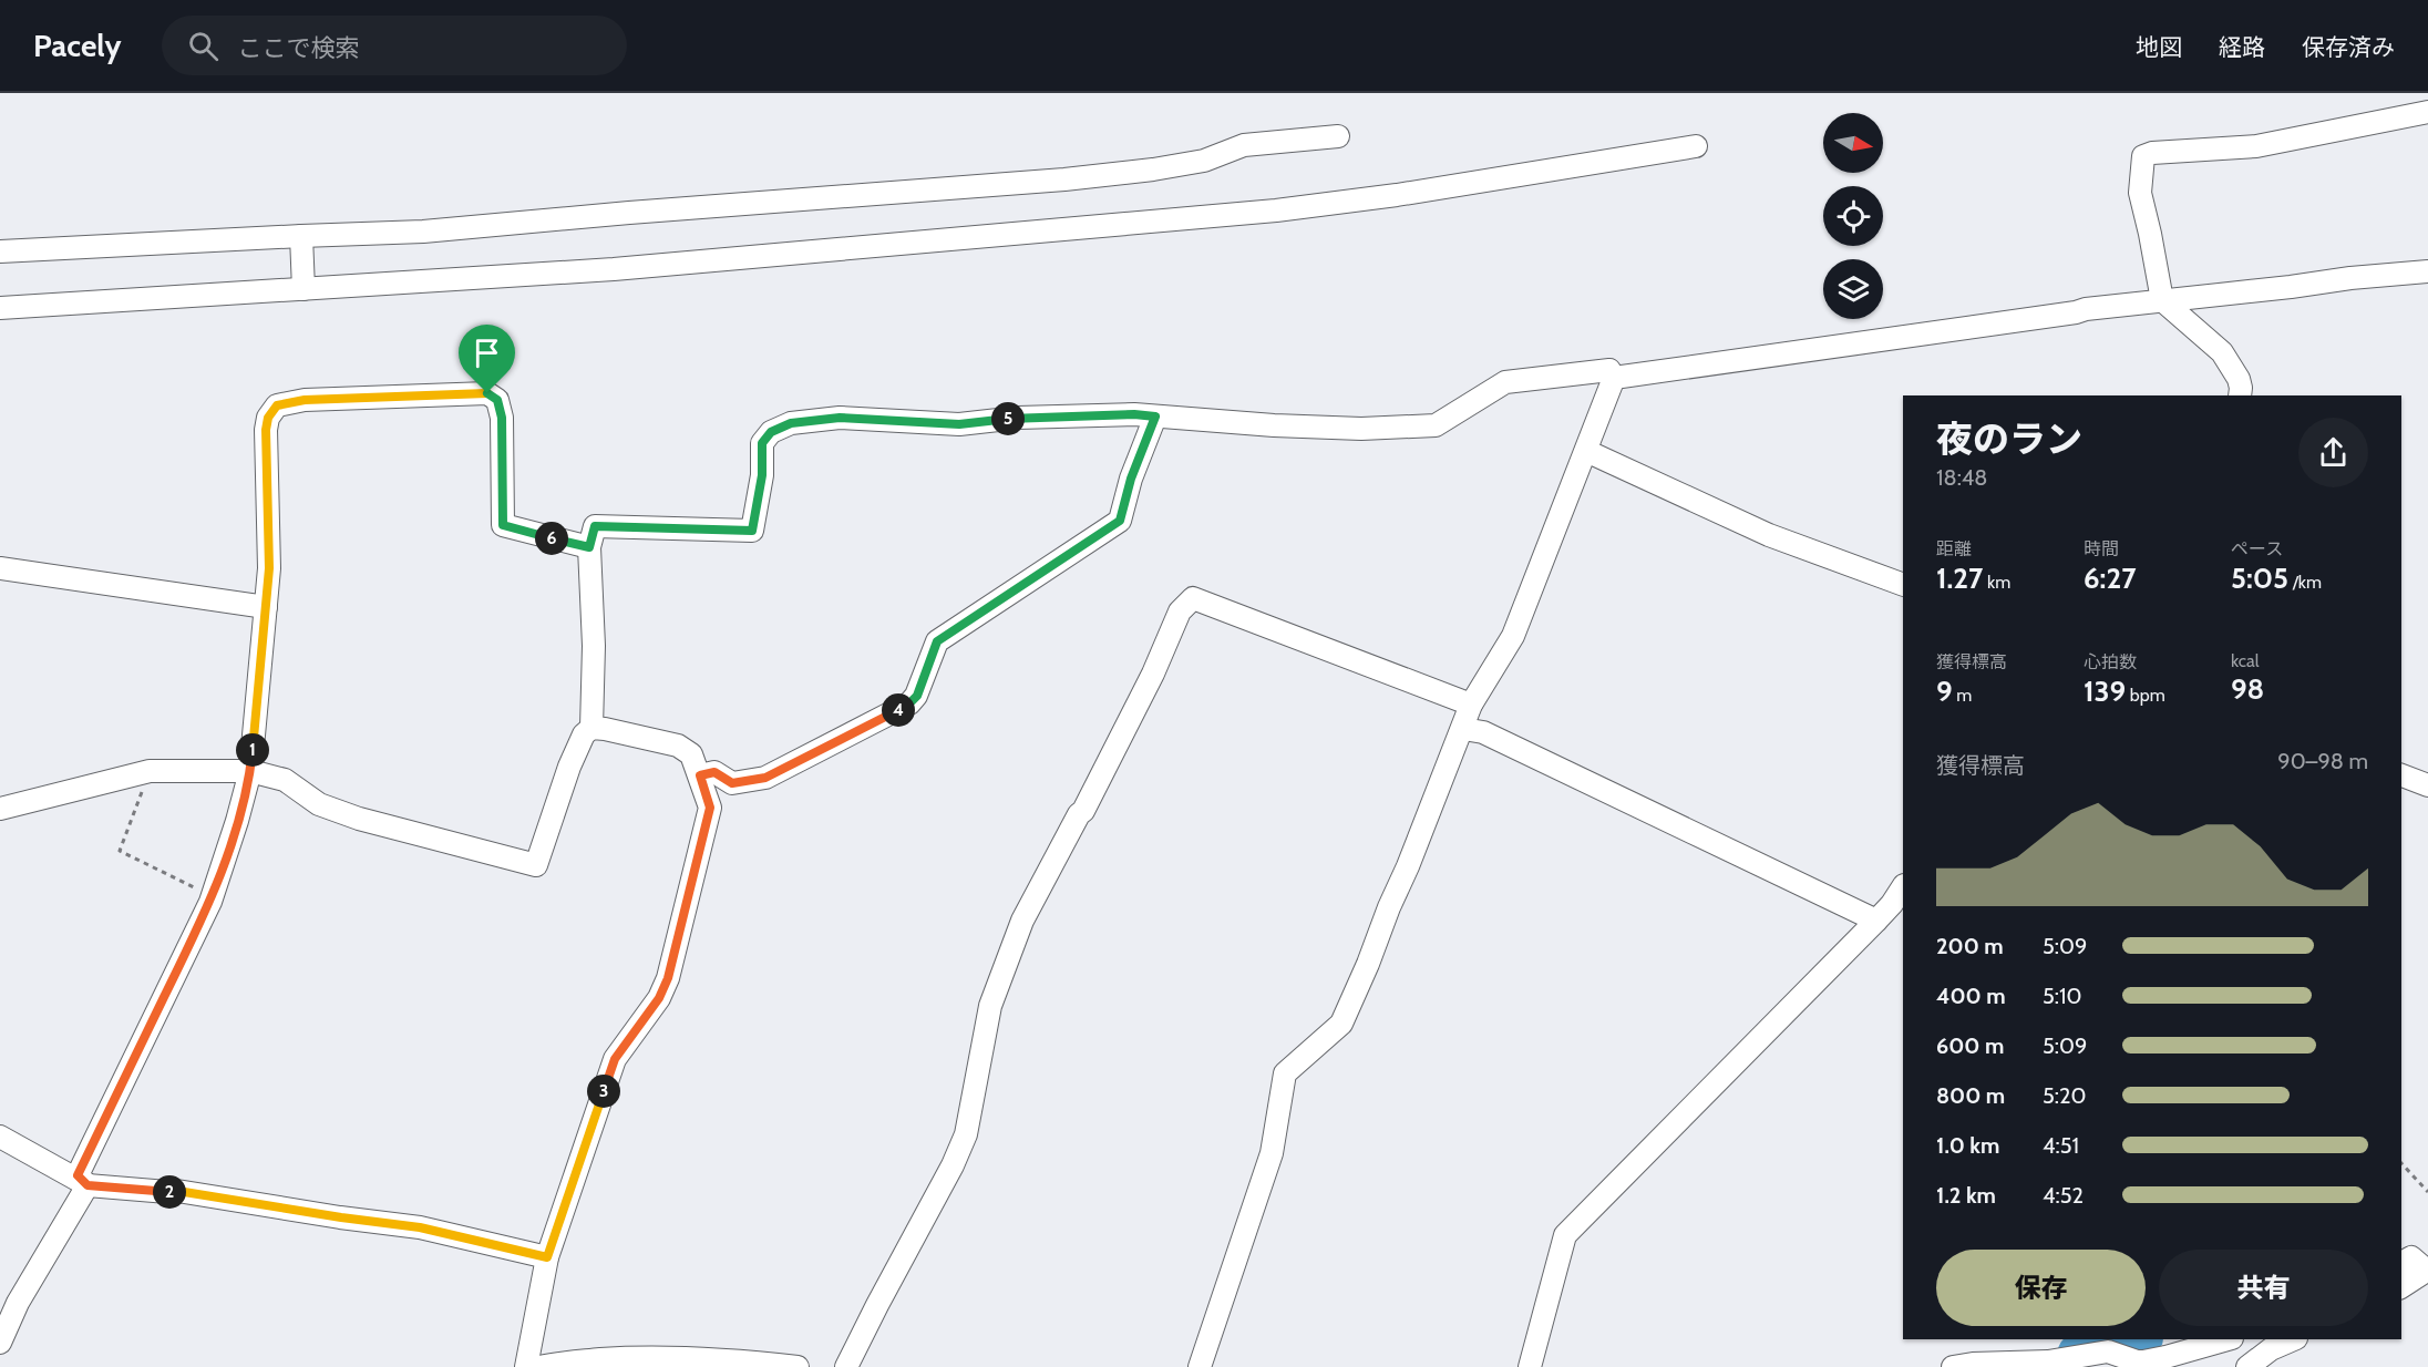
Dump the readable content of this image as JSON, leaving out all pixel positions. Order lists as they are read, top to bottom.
{
  "north": "right",
  "page": {
    "header": "Pacely",
    "search": "ここで検索",
    "nav": ["地図", "経路", "保存済み"],
    "heading": ["夜のラン", "18:48"],
    "pins": [
      "5",
      "6",
      "4",
      "1",
      "3",
      "2"
    ],
    "stats": [
      ["距離", "1.27 km"],
      ["時間", "6:27"],
      ["ペース", "5:05 /km"],
      ["獲得標高", "9 m"],
      ["心拍数", "139 bpm"],
      ["kcal", "98"]
    ],
    "chart": ["獲得標高", "90–98 m"],
    "list": [
      {
        "name": "200 m",
        "note": "5:09"
      },
      {
        "name": "400 m",
        "note": "5:10"
      },
      {
        "name": "600 m",
        "note": "5:09"
      },
      {
        "name": "800 m",
        "note": "5:20"
      },
      {
        "name": "1.0 km",
        "note": "4:51"
      },
      {
        "name": "1.2 km",
        "note": "4:52"
      }
    ],
    "buttons": ["保存", "共有"]
  }
}
